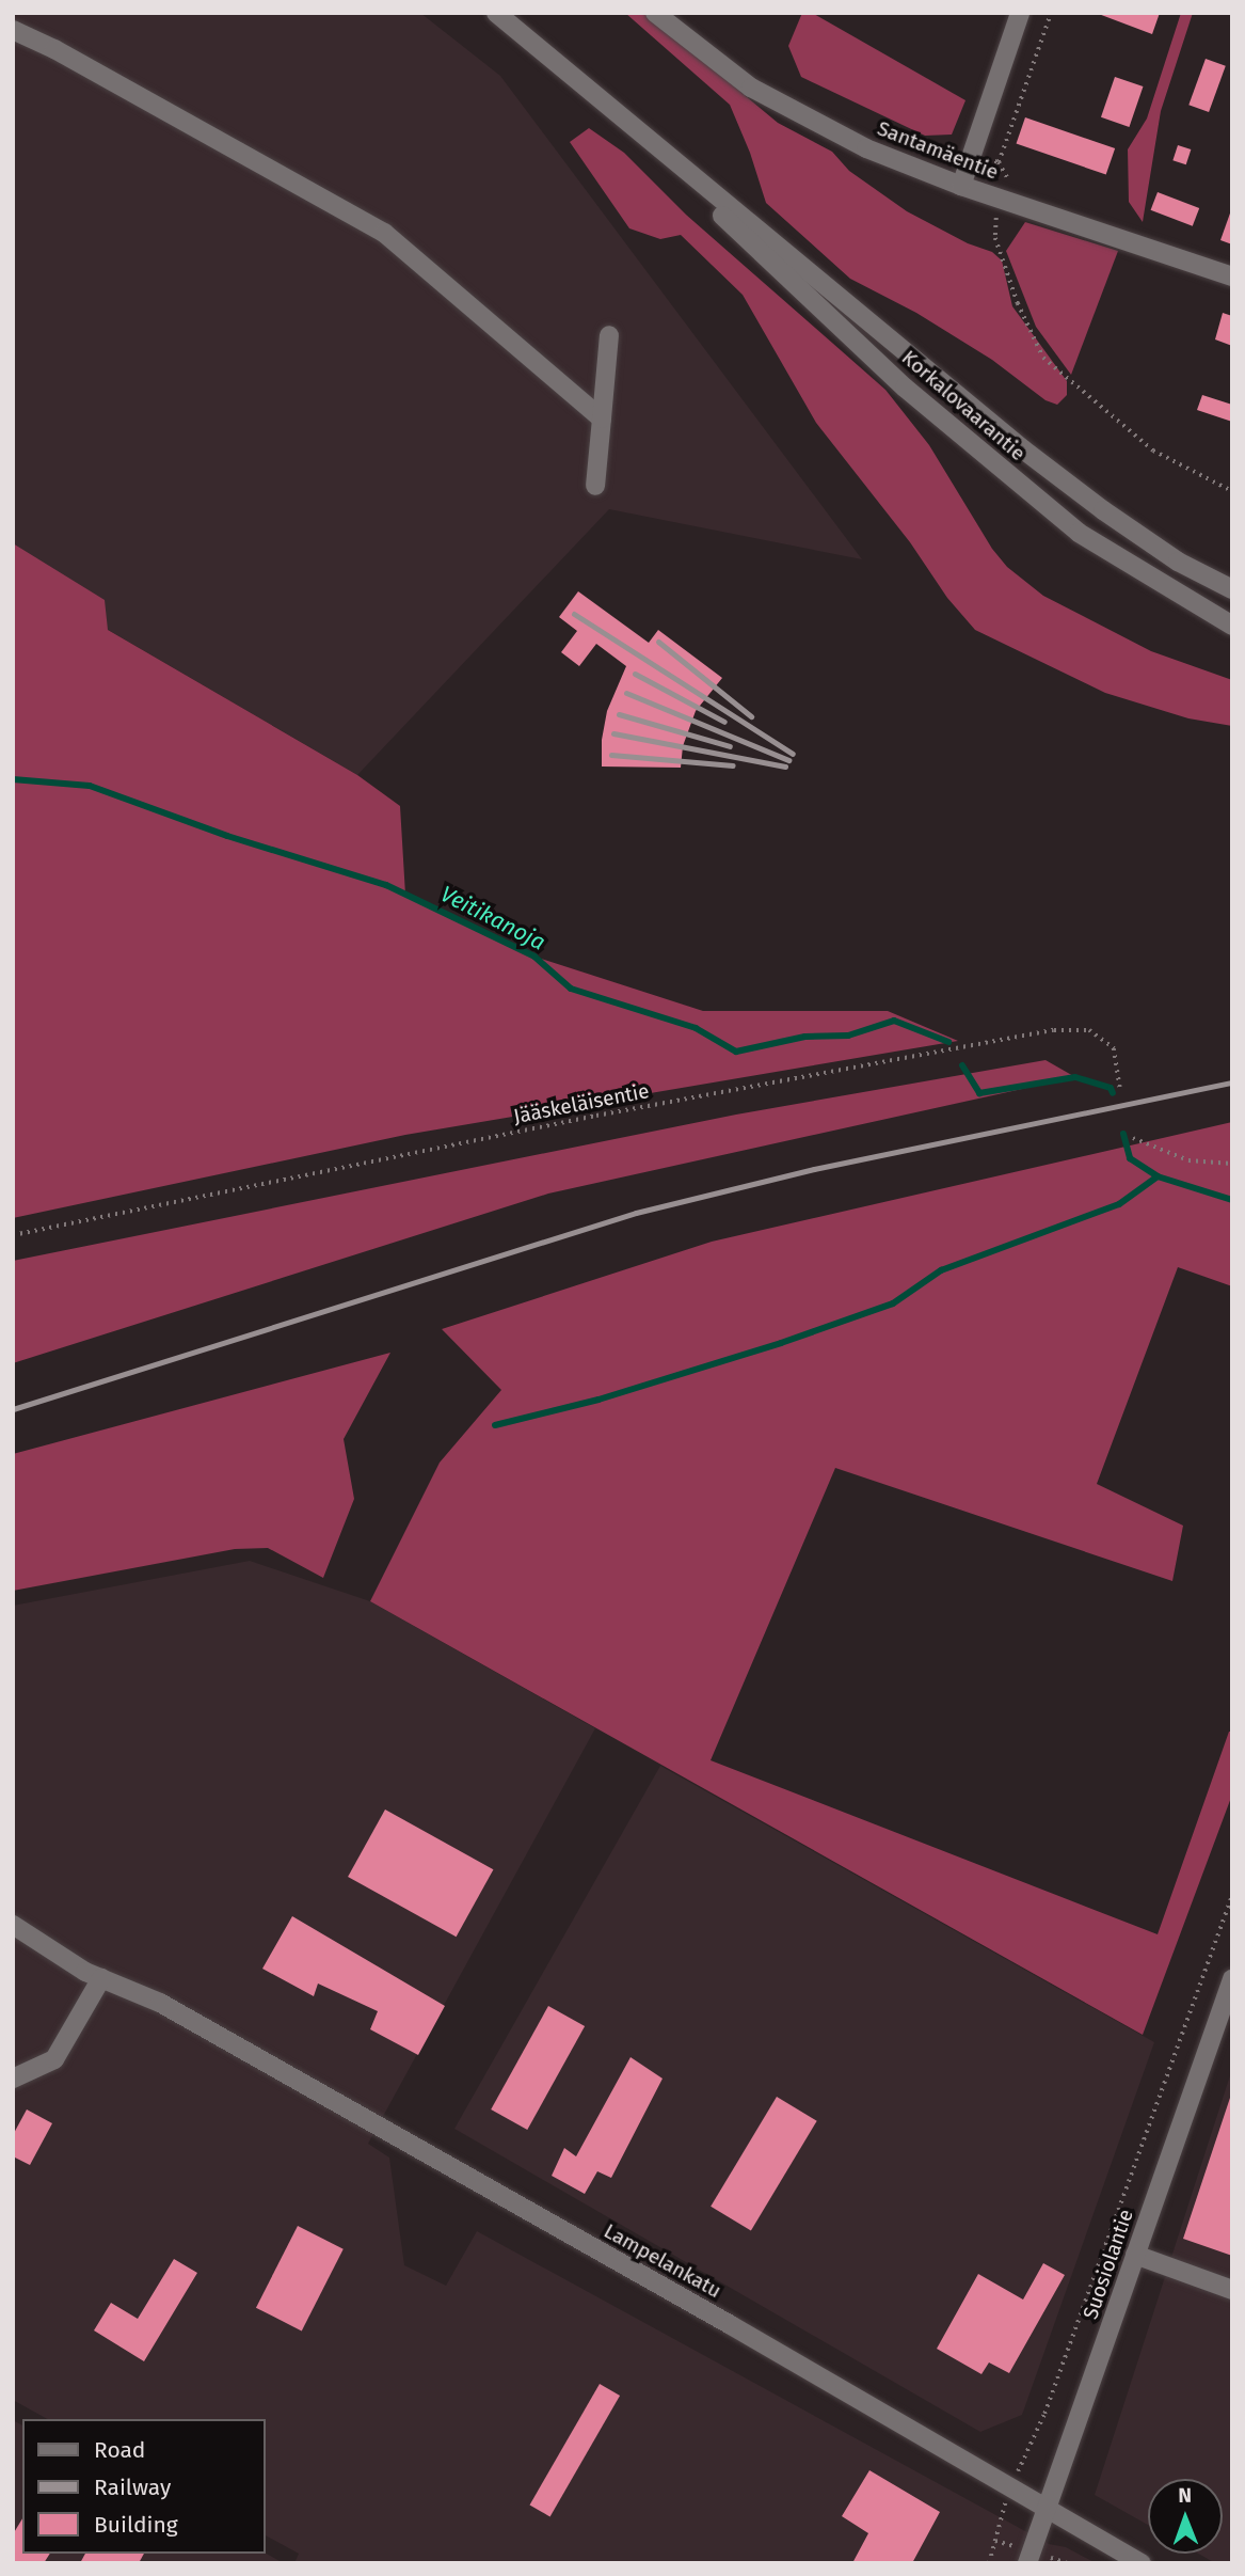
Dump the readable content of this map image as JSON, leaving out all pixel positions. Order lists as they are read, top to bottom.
{
  "streets": {
    "street": [
      "Santamäentie",
      "Korkalovaarantie",
      "Lampelankatu",
      "Suosiolantie"
    ],
    "path": ["Jääskeläisentie"]
  },
  "crossings": [
    ["Lampelankatu", "Suosiolantie"]
  ],
  "water": ["Veitikanoja"],
  "legend": ["Road", "Railway", "Building"],
  "north": "top"
}
